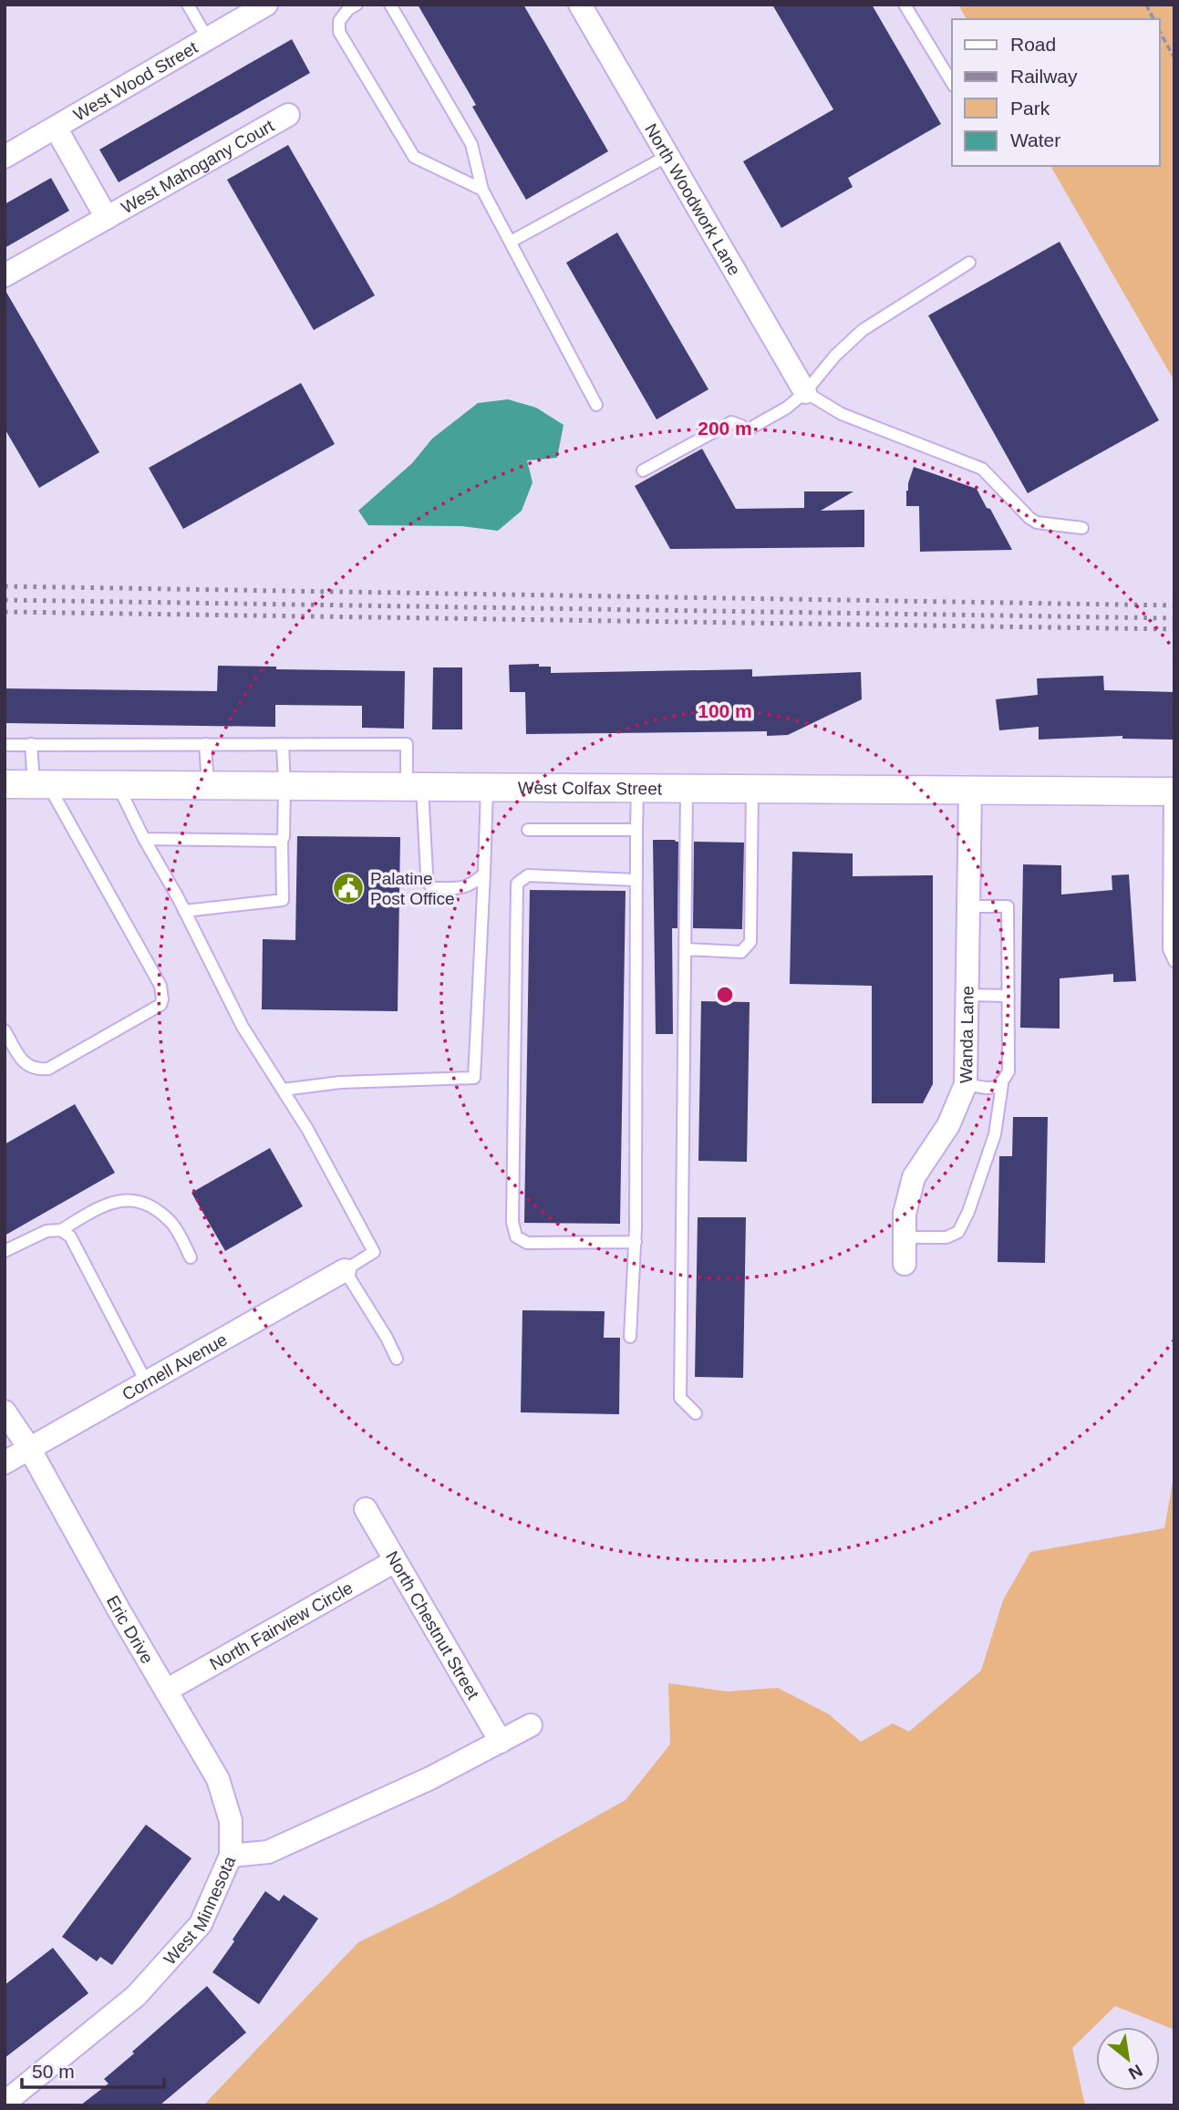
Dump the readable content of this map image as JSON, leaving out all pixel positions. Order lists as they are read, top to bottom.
{
  "streets": {
    "street": [
      "West Wood Street",
      "West Mahogany Court",
      "North Woodwork Lane",
      "West Colfax Street",
      "Wanda Lane",
      "Cornell Avenue",
      "North Fairview Circle",
      "North Chestnut Street",
      "Eric Drive",
      "West Minnesota"
    ]
  },
  "crossings": [
    ["West Wood Street", "West Mahogany Court"],
    ["West Colfax Street", "Wanda Lane"],
    ["Cornell Avenue", "Eric Drive"],
    ["North Fairview Circle", "North Chestnut Street"],
    ["North Fairview Circle", "Eric Drive"],
    ["North Chestnut Street", "West Minnesota"],
    ["Eric Drive", "West Minnesota"]
  ],
  "places": {
    "public building": ["Palatine Post Office"]
  },
  "legend": [
    "Road",
    "Railway",
    "Park",
    "Water"
  ],
  "scale_bar": "50 m",
  "north": "bottom right",
  "rings": ["200 m", "100 m"]
}
